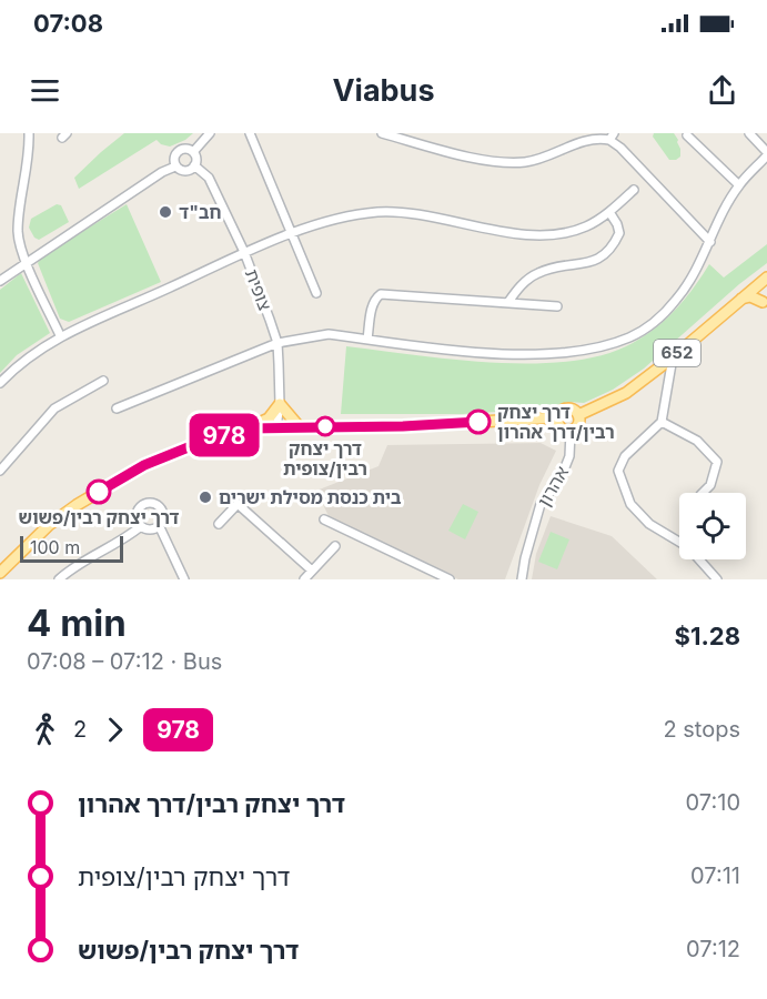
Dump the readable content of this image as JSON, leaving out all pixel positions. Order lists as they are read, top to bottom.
{
  "streets": {
    "main road": ["652"],
    "street": ["צופית", "אהרון"]
  },
  "crossings": [
    ["652", "אהרון"]
  ],
  "places": [
    "חב\"ד",
    "דרך יצחק רבין/דרך אהרון",
    "דרך יצחק רבין/צופית",
    "דרך יצחק רבין/פשוש",
    "בית כנסת מסילת ישרים"
  ],
  "lines": ["bus line 978"],
  "scale_bar": "100 m",
  "page": {
    "status": "07:08",
    "header": "Viabus",
    "on_map": "978",
    "scale": "100 m",
    "heading": ["4 min", "07:08 – 07:12 · Bus", "$1.28"],
    "legs": ["2", "978", "2 stops"],
    "list": [
      {
        "name": "דרך יצחק רבין/דרך אהרון",
        "value": "07:10"
      },
      {
        "name": "דרך יצחק רבין/צופית",
        "value": "07:11"
      },
      {
        "name": "דרך יצחק רבין/פשוש",
        "value": "07:12"
      }
    ]
  }
}
